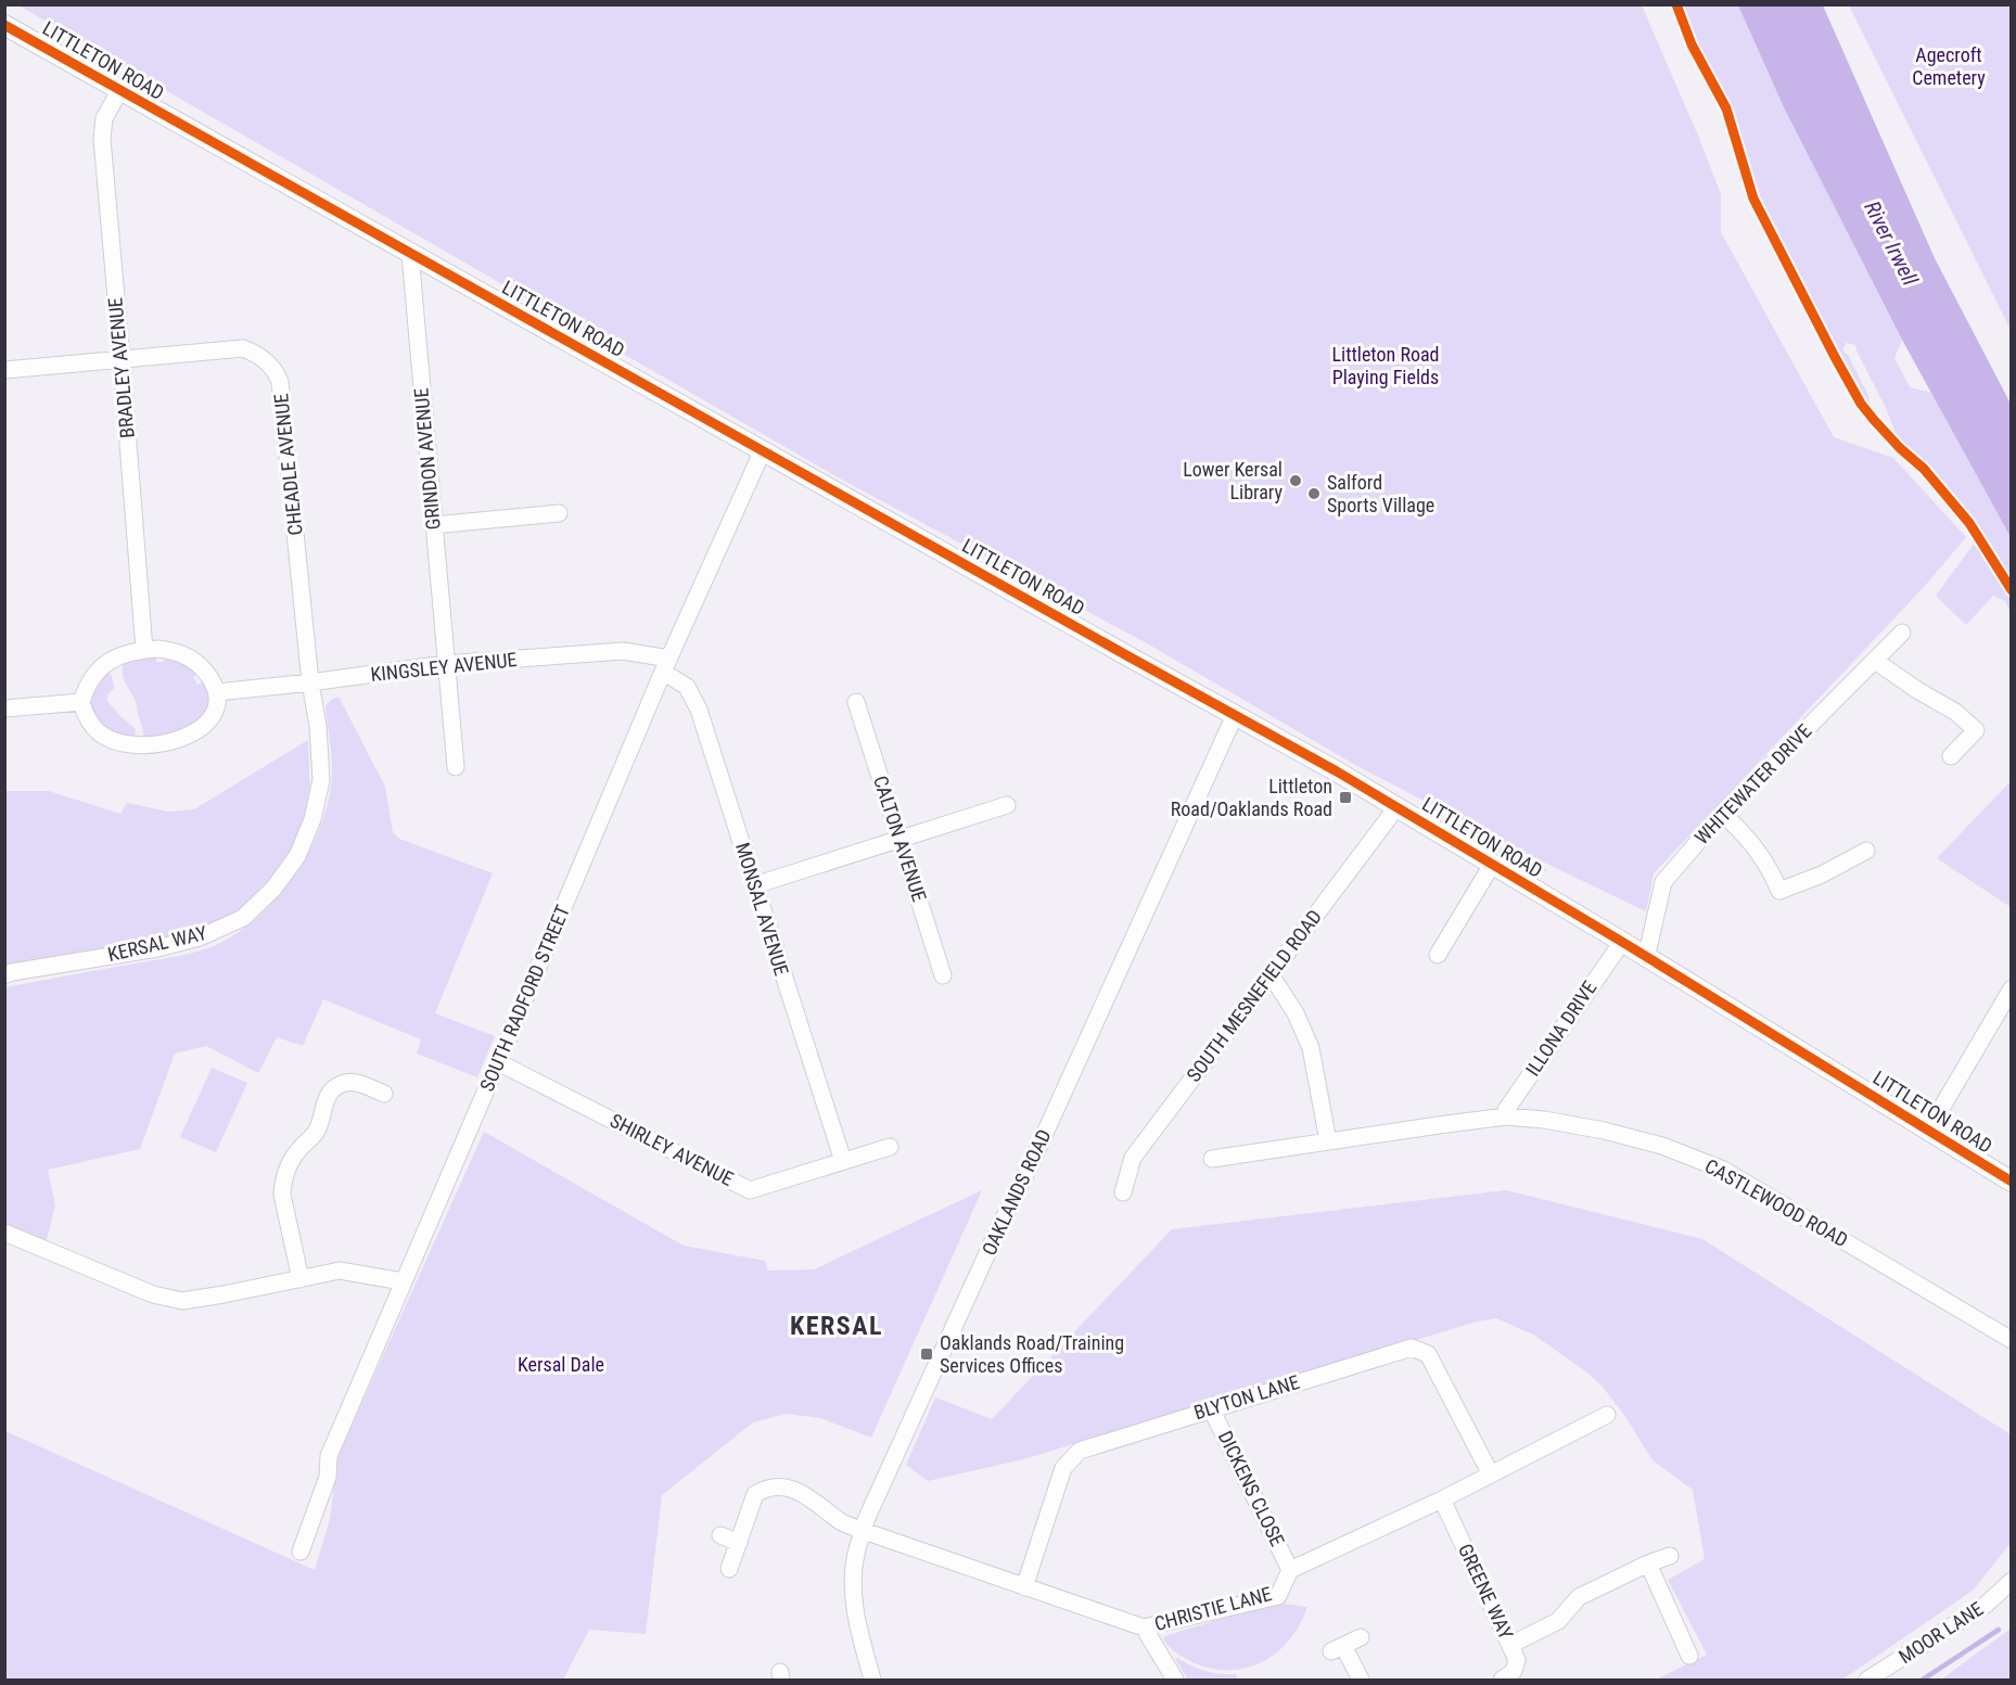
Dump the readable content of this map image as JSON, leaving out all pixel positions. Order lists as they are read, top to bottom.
{
  "streets": {
    "street": [
      "LITTLETON ROAD",
      "BRADLEY AVENUE",
      "GRINDON AVENUE",
      "CHEADLE AVENUE",
      "KINGSLEY AVENUE",
      "WHITEWATER DRIVE",
      "CALTON AVENUE",
      "MONSAL AVENUE",
      "KERSAL WAY",
      "SOUTH MESNEFIELD ROAD",
      "SOUTH RADFORD STREET",
      "ILLONA DRIVE",
      "SHIRLEY AVENUE",
      "OAKLANDS ROAD",
      "CASTLEWOOD ROAD",
      "BLYTON LANE",
      "DICKENS CLOSE",
      "GREENE WAY",
      "CHRISTIE LANE",
      "MOOR LANE"
    ]
  },
  "crossings": [
    ["LITTLETON ROAD", "BRADLEY AVENUE"],
    ["LITTLETON ROAD", "GRINDON AVENUE"],
    ["LITTLETON ROAD", "WHITEWATER DRIVE"],
    ["LITTLETON ROAD", "SOUTH MESNEFIELD ROAD"],
    ["LITTLETON ROAD", "SOUTH RADFORD STREET"],
    ["LITTLETON ROAD", "ILLONA DRIVE"],
    ["LITTLETON ROAD", "OAKLANDS ROAD"],
    ["BRADLEY AVENUE", "CHEADLE AVENUE"],
    ["BRADLEY AVENUE", "KINGSLEY AVENUE"],
    ["GRINDON AVENUE", "KINGSLEY AVENUE"],
    ["CHEADLE AVENUE", "KINGSLEY AVENUE"],
    ["CHEADLE AVENUE", "KERSAL WAY"],
    ["KINGSLEY AVENUE", "MONSAL AVENUE"],
    ["KINGSLEY AVENUE", "KERSAL WAY"],
    ["KINGSLEY AVENUE", "SOUTH RADFORD STREET"],
    ["MONSAL AVENUE", "SOUTH RADFORD STREET"],
    ["MONSAL AVENUE", "SHIRLEY AVENUE"],
    ["SOUTH RADFORD STREET", "SHIRLEY AVENUE"],
    ["ILLONA DRIVE", "CASTLEWOOD ROAD"],
    ["OAKLANDS ROAD", "CHRISTIE LANE"],
    ["BLYTON LANE", "DICKENS CLOSE"],
    ["BLYTON LANE", "CHRISTIE LANE"],
    ["DICKENS CLOSE", "CHRISTIE LANE"],
    ["GREENE WAY", "CHRISTIE LANE"]
  ],
  "districts": ["KERSAL"],
  "water": ["River Irwell"],
  "parks": ["Agecroft Cemetery", "Littleton Road Playing Fields", "Kersal Dale"],
  "places": {
    "other": ["Lower Kersal Library", "Salford Sports Village"],
    "transit": ["Littleton Road/Oaklands Road", "Oaklands Road/Training Services Offices"]
  }
}
